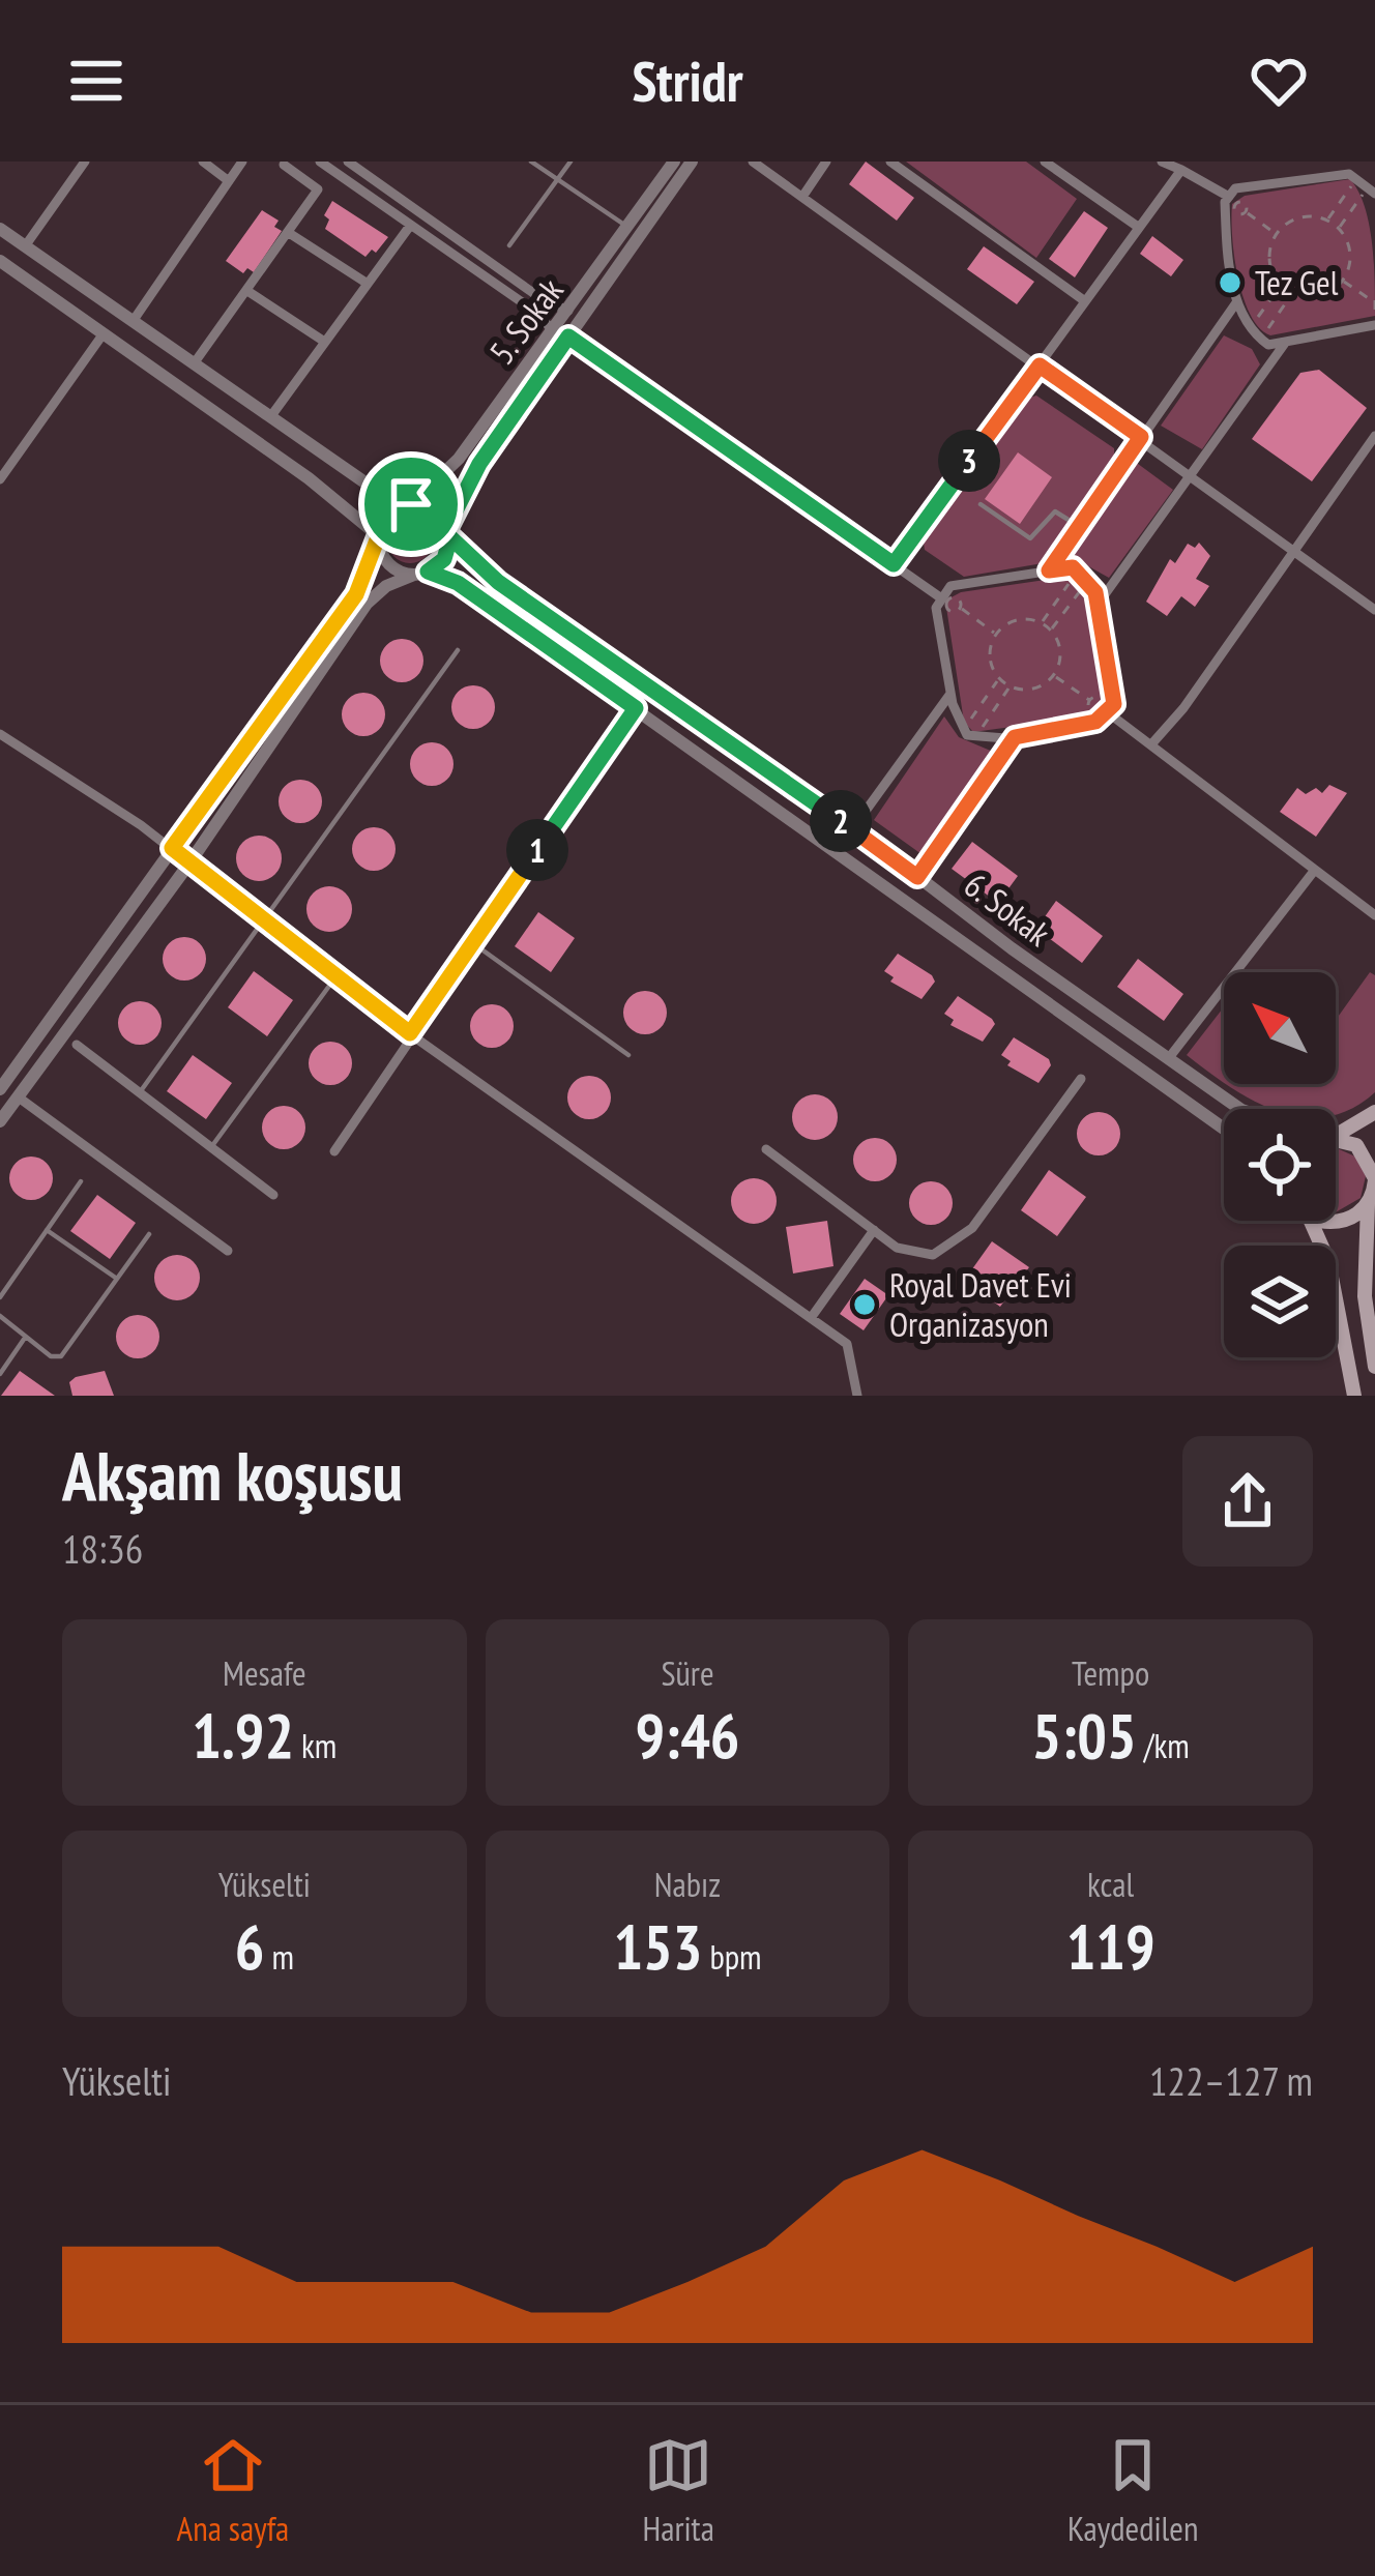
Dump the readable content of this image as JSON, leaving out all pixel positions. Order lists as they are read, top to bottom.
{
  "streets": {
    "street": ["5. Sokak", "6. Sokak"]
  },
  "crossings": [
    ["5. Sokak", "6. Sokak"]
  ],
  "places": ["Tez Gel", "Royal Davet Evi Organizasyon"],
  "north": "top left",
  "page": {
    "header": "Stridr",
    "pins": ["3", "2", "1"],
    "heading": ["Akşam koşusu", "18:36"],
    "stats": [
      ["Mesafe", "1.92 km"],
      ["Süre", "9:46"],
      ["Tempo", "5:05 /km"],
      ["Yükselti", "6 m"],
      ["Nabız", "153 bpm"],
      ["kcal", "119"]
    ],
    "chart": ["Yükselti", "122–127 m"],
    "tabs": ["Ana sayfa", "Harita", "Kaydedilen"]
  }
}
